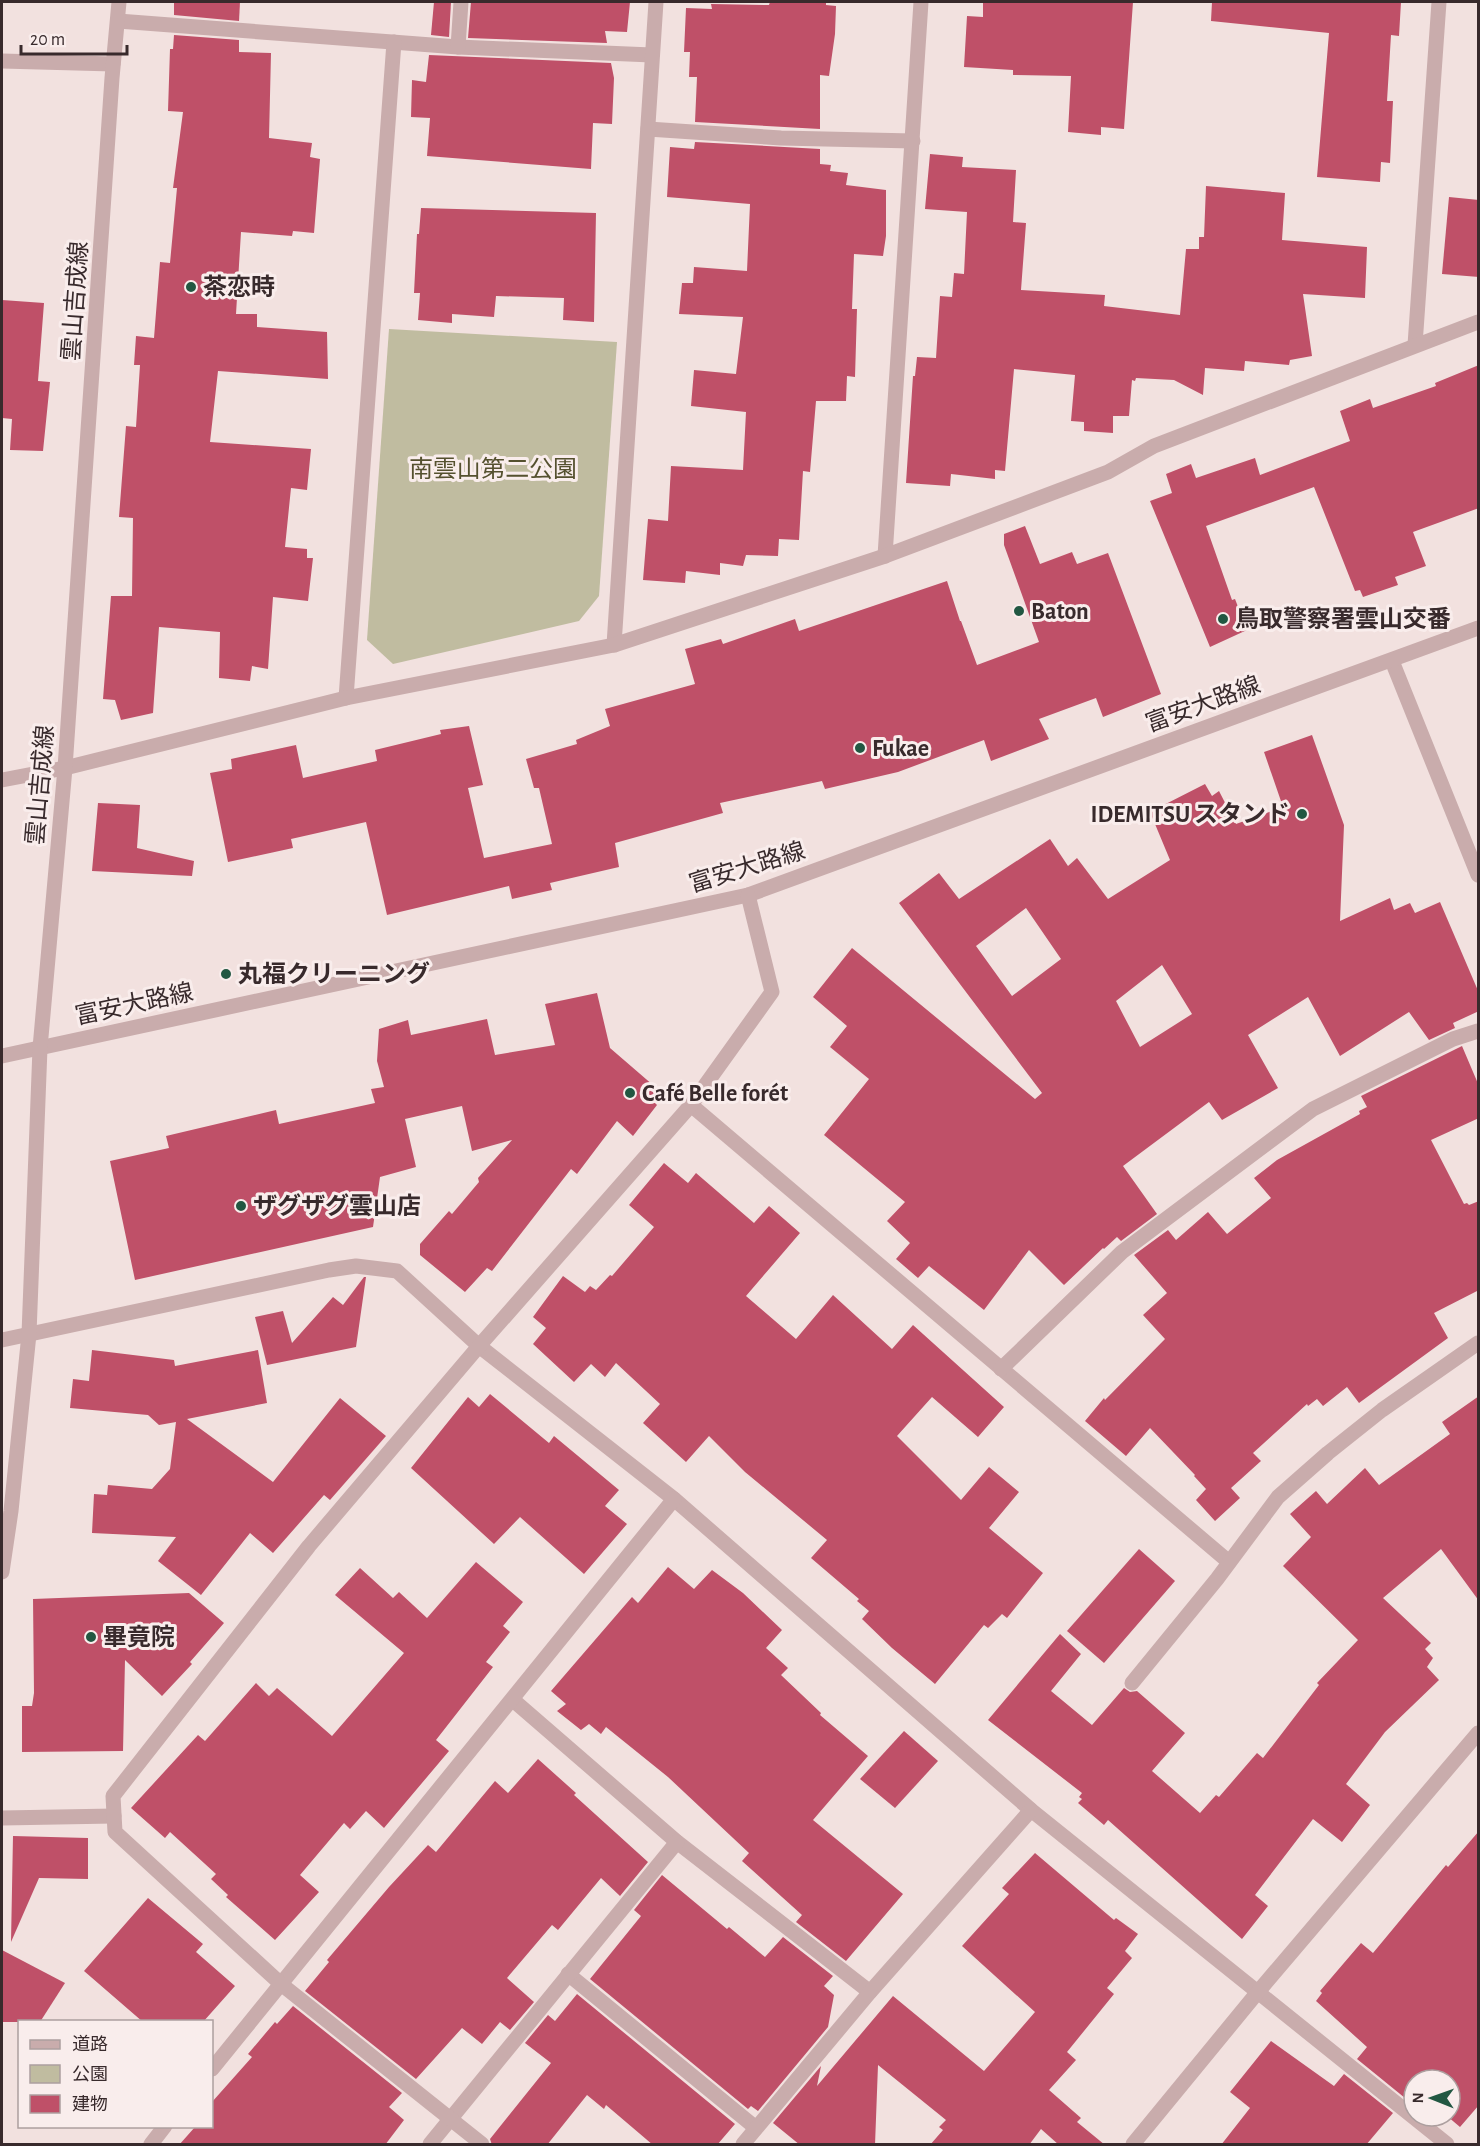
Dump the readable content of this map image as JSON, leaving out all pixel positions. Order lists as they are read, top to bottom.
{
  "streets": {
    "street": ["雲山吉成線", "富安大路線"]
  },
  "crossings": [
    ["雲山吉成線", "富安大路線"]
  ],
  "parks": ["南雲山第二公園"],
  "places": [
    "茶恋時",
    "Baton",
    "鳥取警察署雲山交番",
    "Fukae",
    "IDEMITSU スタンド",
    "丸福クリーニング",
    "Café Belle forét",
    "ザグザグ雲山店",
    "畢竟院"
  ],
  "legend": ["道路", "公園", "建物"],
  "scale_bar": "20 m",
  "north": "left"
}
